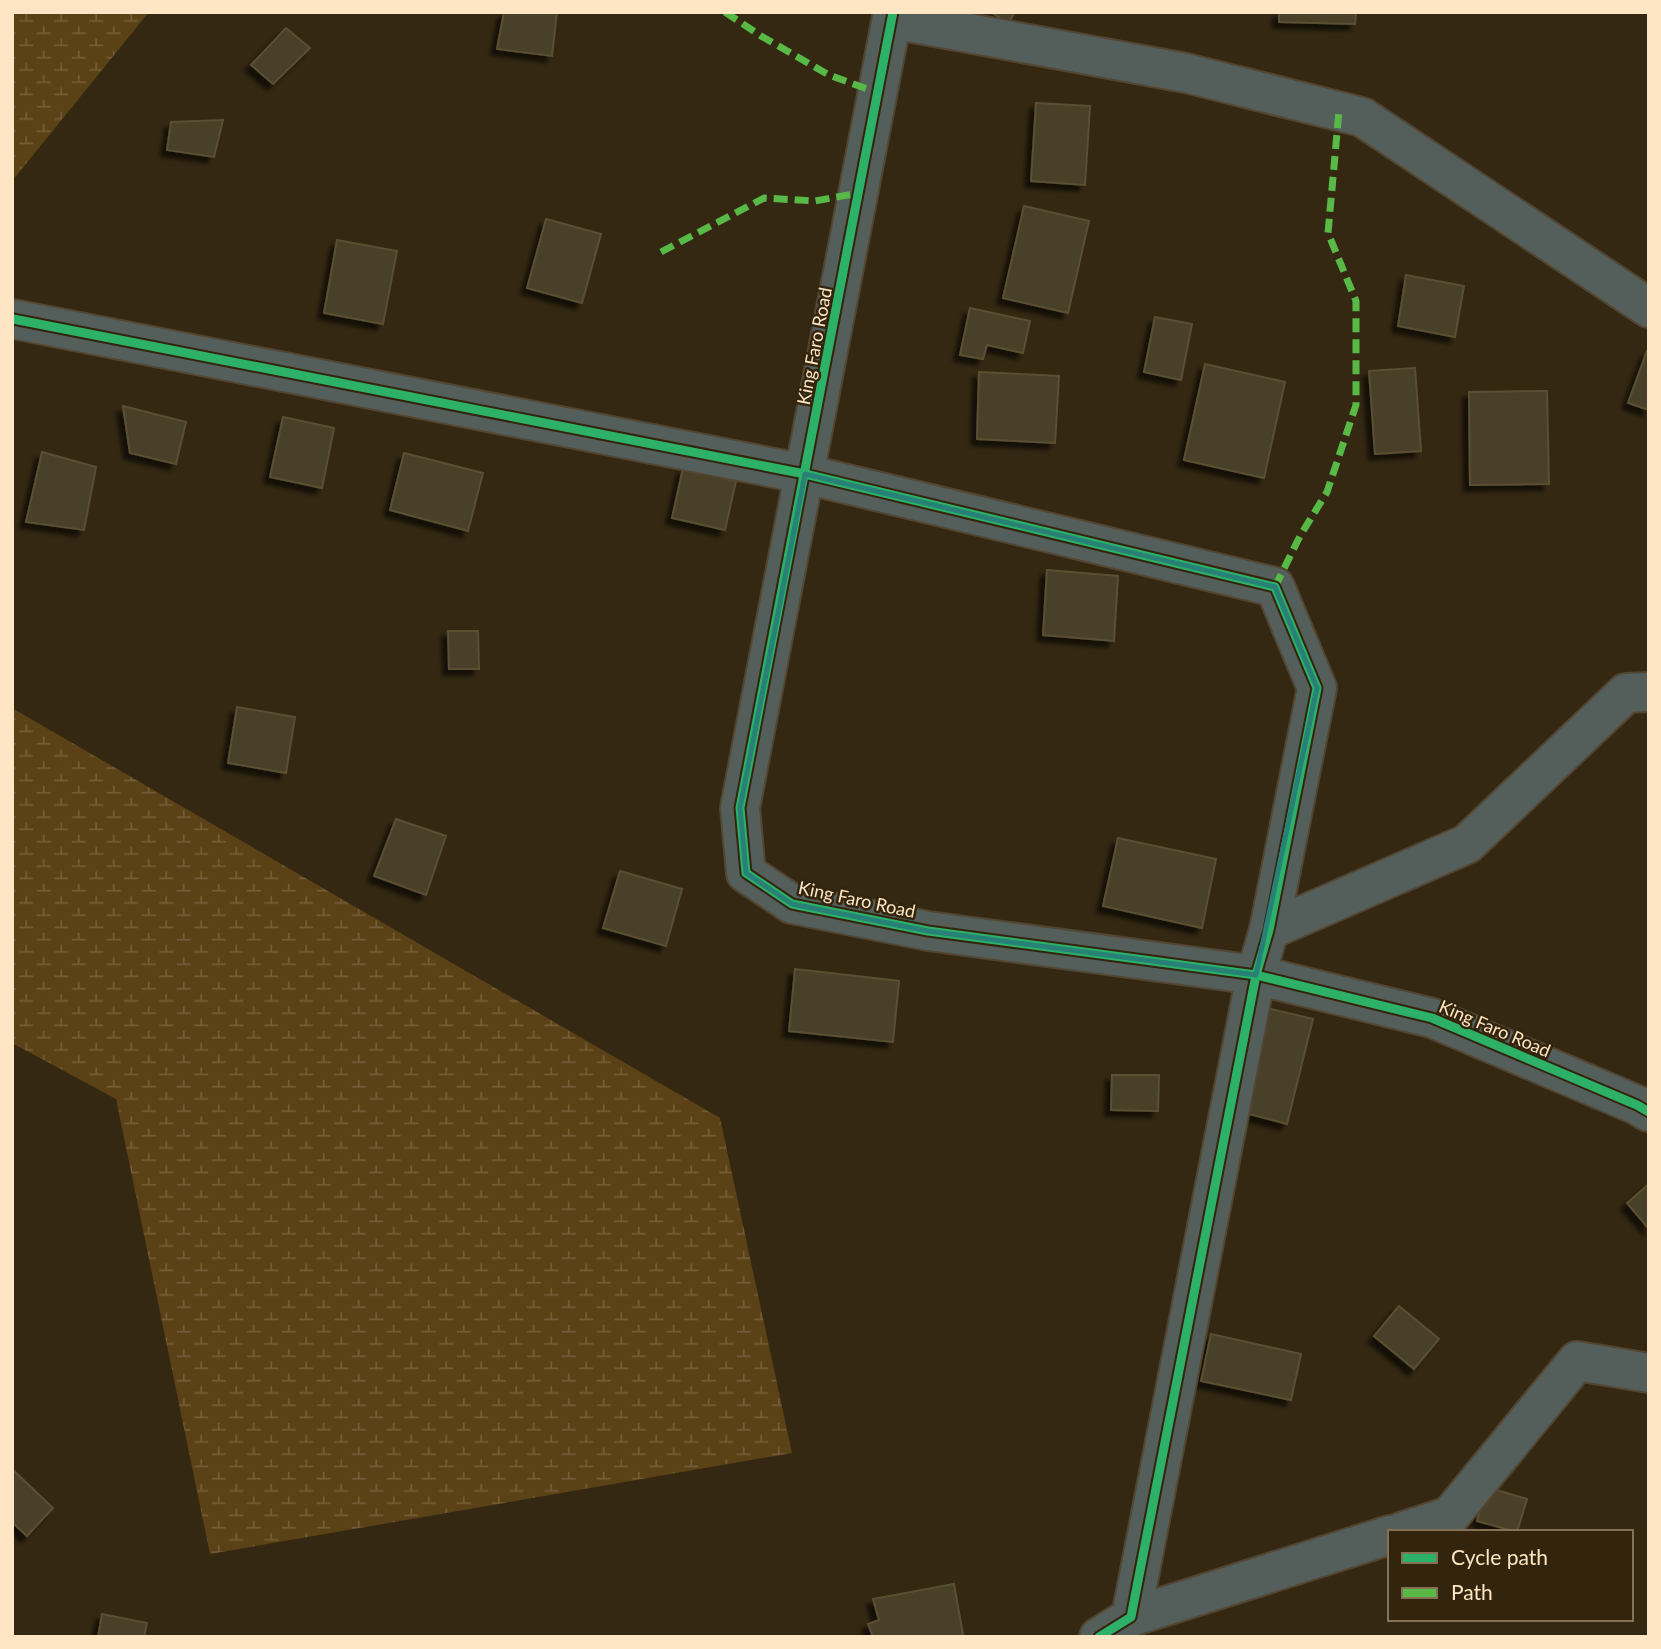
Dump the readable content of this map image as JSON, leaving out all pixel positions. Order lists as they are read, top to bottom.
{
  "streets": {
    "street": ["King Faro Road"]
  },
  "legend": ["Cycle path", "Path"]
}
